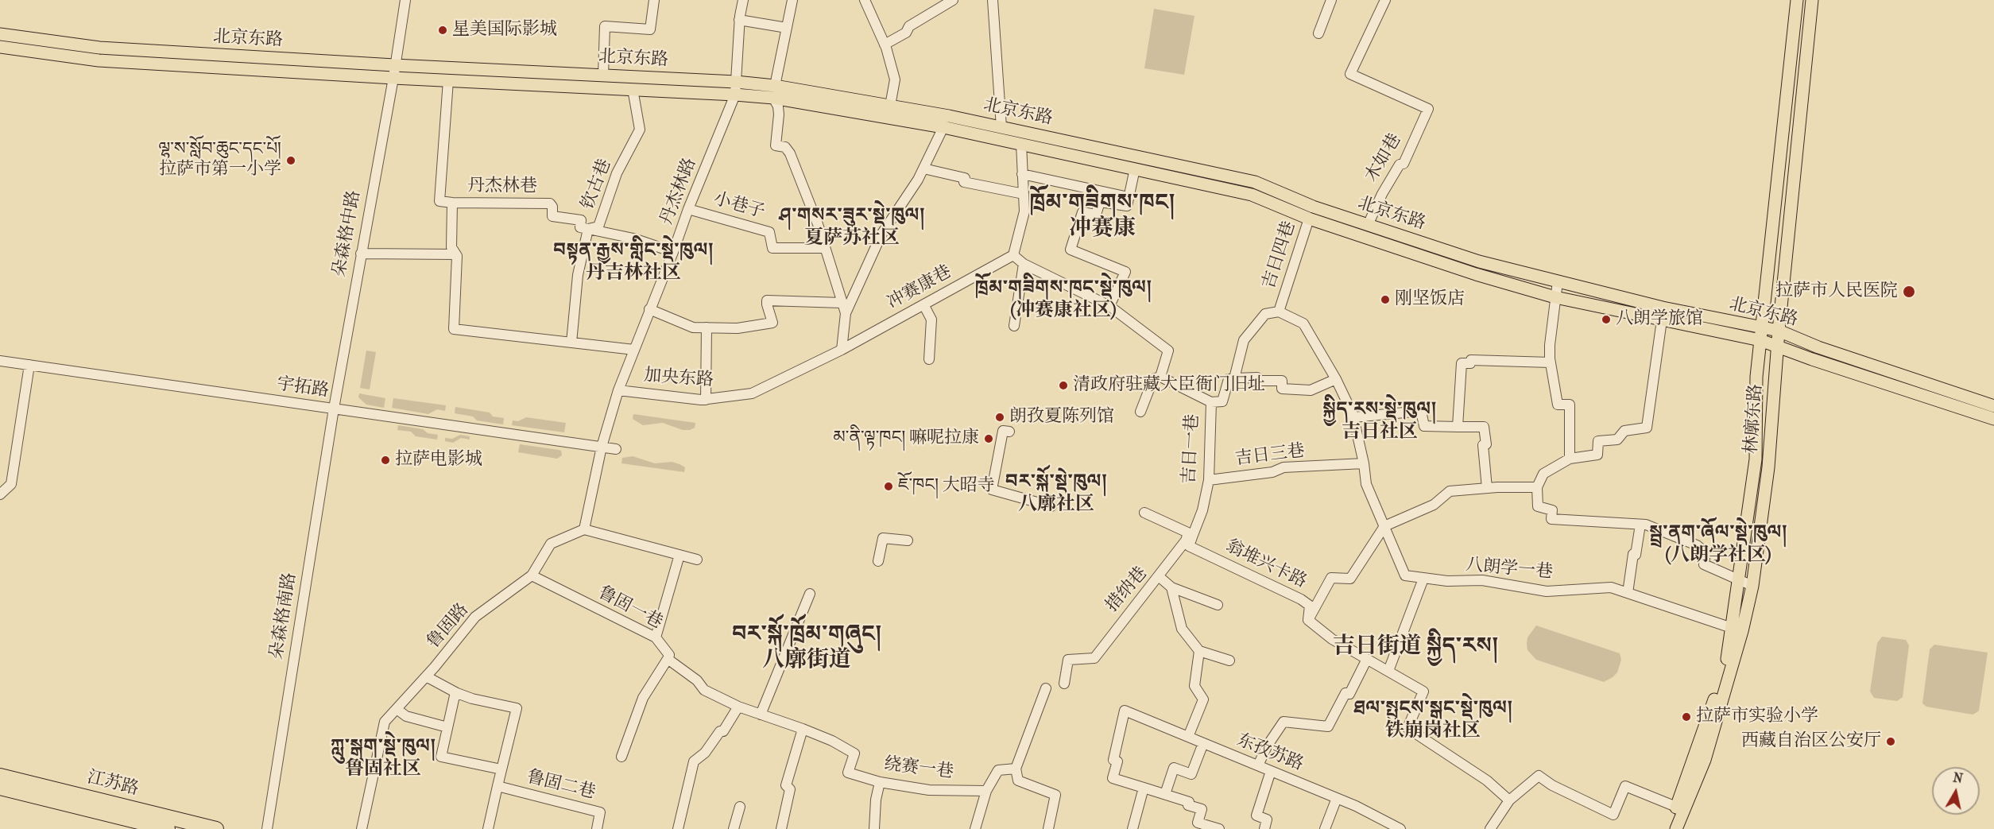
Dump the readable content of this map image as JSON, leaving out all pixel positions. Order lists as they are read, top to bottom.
{
  "streets": {
    "highway": ["江苏路"],
    "main road": ["北京东路", "林廓东路"],
    "street": [
      "木如巷",
      "钦古巷",
      "丹杰林巷",
      "丹杰林路",
      "小巷子",
      "朵森格中路",
      "吉日四巷",
      "冲赛康巷",
      "加央东路",
      "宇拓路",
      "吉日一巷",
      "吉日三巷",
      "翁堆兴卡路",
      "八朗学一巷",
      "措纳巷",
      "鲁固一巷",
      "朵森格南路",
      "鲁固路",
      "东孜苏路",
      "绕赛一巷",
      "鲁固二巷"
    ]
  },
  "crossings": [
    ["北京东路", "木如巷"],
    ["北京东路", "钦古巷"],
    ["北京东路", "丹杰林巷"],
    ["北京东路", "丹杰林路"],
    ["北京东路", "朵森格中路"],
    ["北京东路", "吉日四巷"],
    ["北京东路", "林廓东路"],
    ["钦古巷", "丹杰林巷"],
    ["钦古巷", "丹杰林路"],
    ["丹杰林巷", "丹杰林路"],
    ["丹杰林路", "小巷子"],
    ["丹杰林路", "加央东路"],
    ["丹杰林路", "宇拓路"],
    ["朵森格中路", "宇拓路"],
    ["朵森格中路", "朵森格南路"],
    ["吉日四巷", "吉日三巷"],
    ["吉日四巷", "八朗学一巷"],
    ["冲赛康巷", "加央东路"],
    ["宇拓路", "朵森格南路"],
    ["林廓东路", "八朗学一巷"],
    ["吉日一巷", "吉日三巷"],
    ["翁堆兴卡路", "措纳巷"],
    ["鲁固一巷", "鲁固路"],
    ["鲁固一巷", "绕赛一巷"],
    ["鲁固路", "鲁固二巷"]
  ],
  "districts": [
    "ཁྲོམ་གཟིགས་ཁང། 冲赛康",
    "ཤ་གསར་ཟུར་སྡེ་ཁུལ། 夏萨苏社区",
    "བསྟན་རྒྱས་གླིང་སྡེ་ཁུལ། 丹吉林社区",
    "ཁྲོམ་གཟིགས་ཁང་སྡེ་ཁུལ། (冲赛康社区)",
    "སྐྱིད་རས་སྡེ་ཁུལ། 吉日社区",
    "བར་སྐོ་སྡེ་ཁུལ། 八廓社区",
    "སྦྲ་ནག་ཞོལ་སྡེ་ཁུལ། (八朗学社区)",
    "བར་སྐོ་ཁྲོམ་གཞུང། 八廓街道",
    "吉日街道 སྐྱིད་རས།",
    "ཐལ་སྤུངས་སྒང་སྡེ་ཁུལ། 铁崩岗社区",
    "ཀླུ་སྒུག་སྡེ་ཁུལ། 鲁固社区"
  ],
  "places": [
    "星美国际影城",
    "ལྷ་ས་སློབ་ཆུང་དང་པོ། 拉萨市第一小学",
    "拉萨市人民医院",
    "刚坚饭店",
    "八朗学旅馆",
    "清政府驻藏大臣衙门旧址",
    "朗孜夏陈列馆",
    "མ་ནི་ལྟ་ཁང། 嘛呢拉康",
    "拉萨电影城",
    "ཇོ་ཁང། 大昭寺",
    "拉萨市实验小学",
    "西藏自治区公安厅"
  ],
  "north": "top"
}
